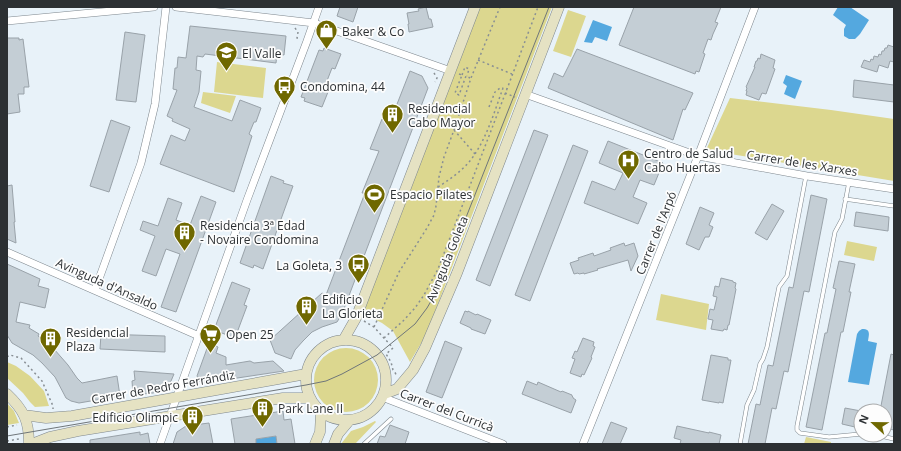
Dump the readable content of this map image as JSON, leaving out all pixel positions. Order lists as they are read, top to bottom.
{
  "streets": {
    "main road": ["Avinguda Goleta", "Carrer de Pedro Ferrándiz"],
    "street": [
      "Carrer de les Xarxes",
      "Carrer de l'Arpó",
      "Avinguda d'Ansaldo",
      "Carrer del Curricà"
    ]
  },
  "crossings": [
    ["Carrer de les Xarxes", "Carrer de l'Arpó"],
    ["Carrer de les Xarxes", "Avinguda Goleta"],
    ["Avinguda Goleta", "Carrer de Pedro Ferrándiz"],
    ["Avinguda Goleta", "Carrer del Curricà"],
    ["Carrer de Pedro Ferrándiz", "Carrer del Curricà"]
  ],
  "places": {
    "shop": ["Baker & Co"],
    "school or university": ["El Valle"],
    "bus stop": ["Condomina, 44", "La Goleta, 3"],
    "building": [
      "Residencial Cabo Mayor",
      "Residencia 3ª Edad - Novaire Condomina",
      "Edificio La Glorieta",
      "Residencial Plaza",
      "Park Lane II",
      "Edificio Olimpic"
    ],
    "hospital": ["Centro de Salud Cabo Huertas"],
    "sports": ["Espacio Pilates"],
    "supermarket": ["Open 25"]
  },
  "north": "left"
}
